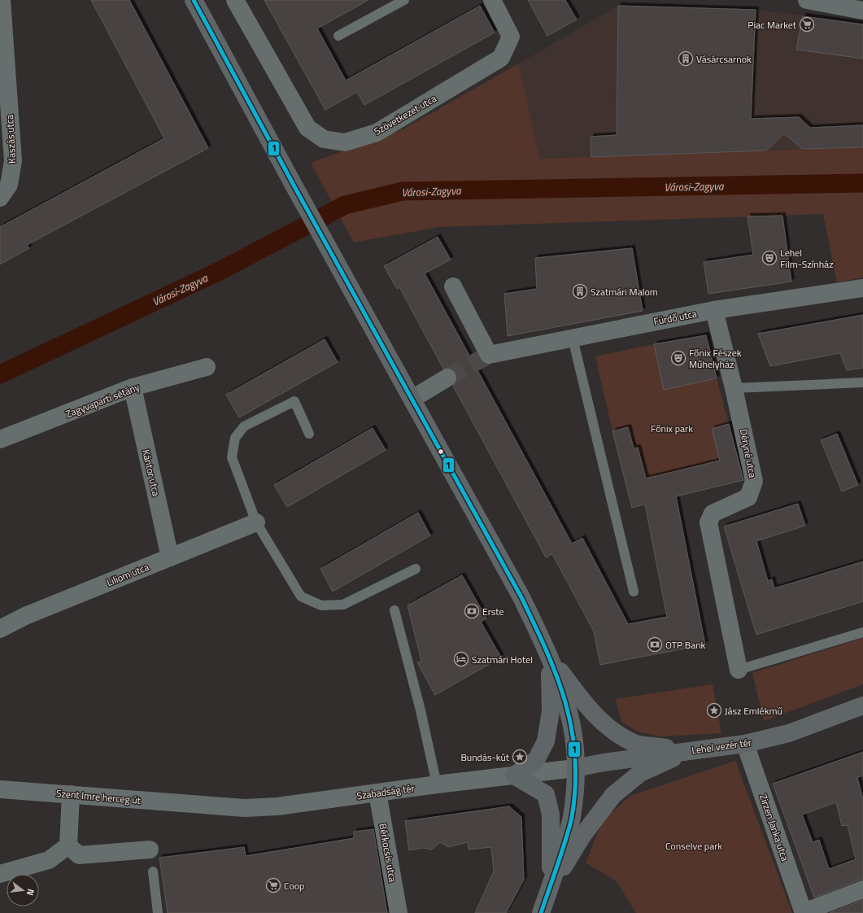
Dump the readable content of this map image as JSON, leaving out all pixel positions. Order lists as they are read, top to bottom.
{
  "streets": {
    "street": [
      "Szövetkezet utca",
      "Kaszás utca",
      "Fürdő utca",
      "Zagyvaparti sétány",
      "Déryné utca",
      "Kántor utca",
      "Liliom utca",
      "Lehel vezér tér",
      "Szabadság tér",
      "Szent Imre herceg út",
      "Zirzen Janka utca",
      "Bérkocsis utca"
    ]
  },
  "crossings": [
    ["Fürdő utca", "Déryné utca"],
    ["Zagyvaparti sétány", "Kántor utca"],
    ["Kántor utca", "Liliom utca"],
    ["Lehel vezér tér", "Szabadság tér"],
    ["Lehel vezér tér", "Zirzen Janka utca"],
    ["Szabadság tér", "Szent Imre herceg út"],
    ["Szabadság tér", "Bérkocsis utca"]
  ],
  "water": ["Városi-Zagyva"],
  "parks": ["Főnix park", "Conselve park"],
  "places": {
    "supermarket": ["Piac Market", "Coop"],
    "building": ["Vásárcsarnok", "Szatmári Malom"],
    "theatre": ["Lehel Film-Színház", "Főnix Fészek Műhelyház"],
    "bank": ["Erste", "OTP Bank"],
    "hotel": ["Szatmári Hotel"],
    "place": ["Jász Emlékmű", "Bundás-kút"]
  },
  "lines": ["transit line 1"],
  "north": "right"
}
